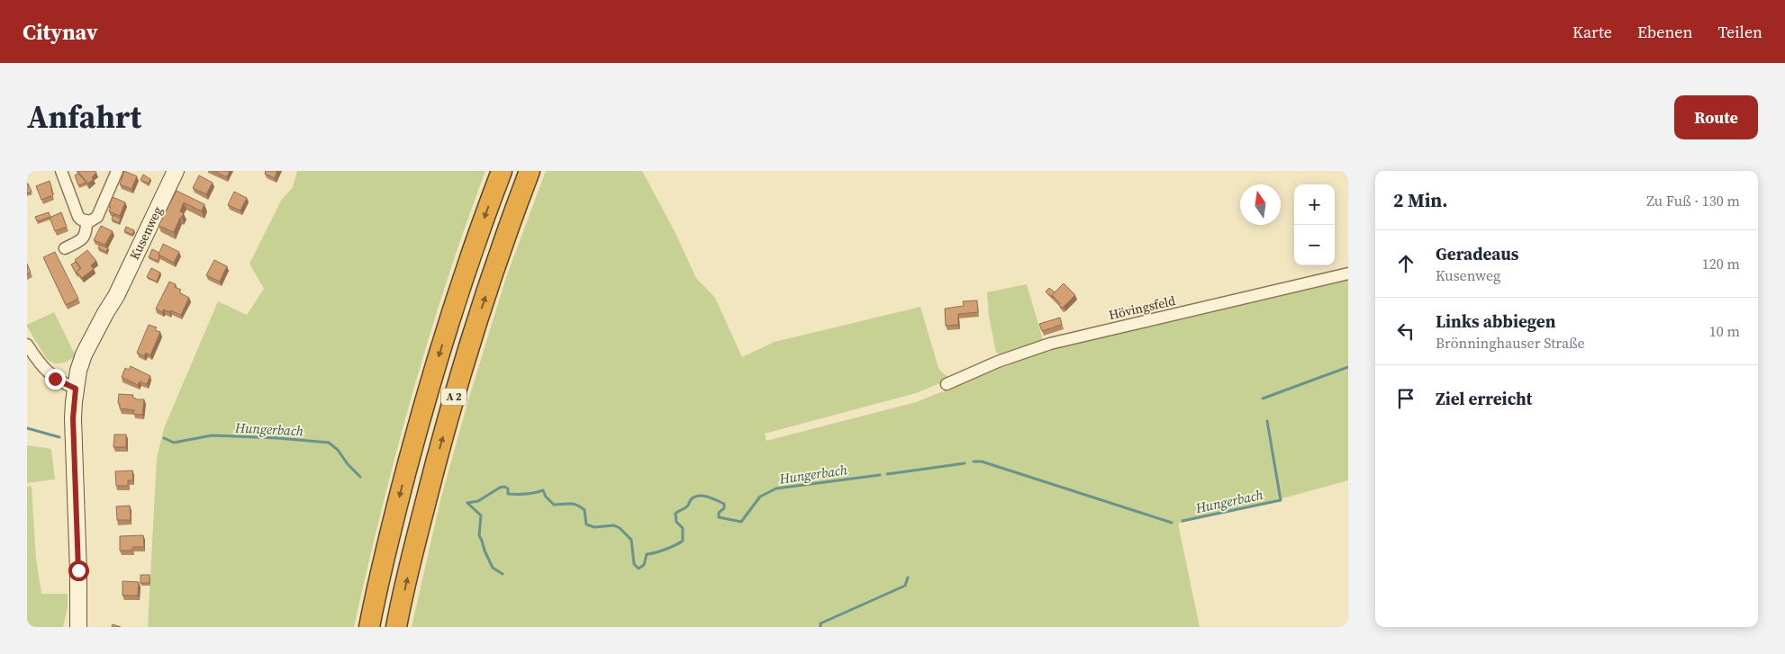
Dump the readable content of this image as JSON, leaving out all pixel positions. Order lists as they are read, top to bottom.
{
  "streets": {
    "highway": ["A 2"],
    "street": ["Kusenweg", "Hövingsfeld"]
  },
  "water": ["Hungerbach"],
  "north": "top",
  "page": {
    "header": "Citynav",
    "nav": ["Karte", "Ebenen", "Teilen"],
    "title": "Anfahrt",
    "buttons": "Route",
    "heading": ["2 Min.", "Zu Fuß · 130 m"],
    "map_buttons": ["+", "−"],
    "list": [
      ["Geradeaus", "Kusenweg", "120 m"],
      ["Links abbiegen", "Brönninghauser Straße", "10 m"],
      "Ziel erreicht"
    ]
  }
}
